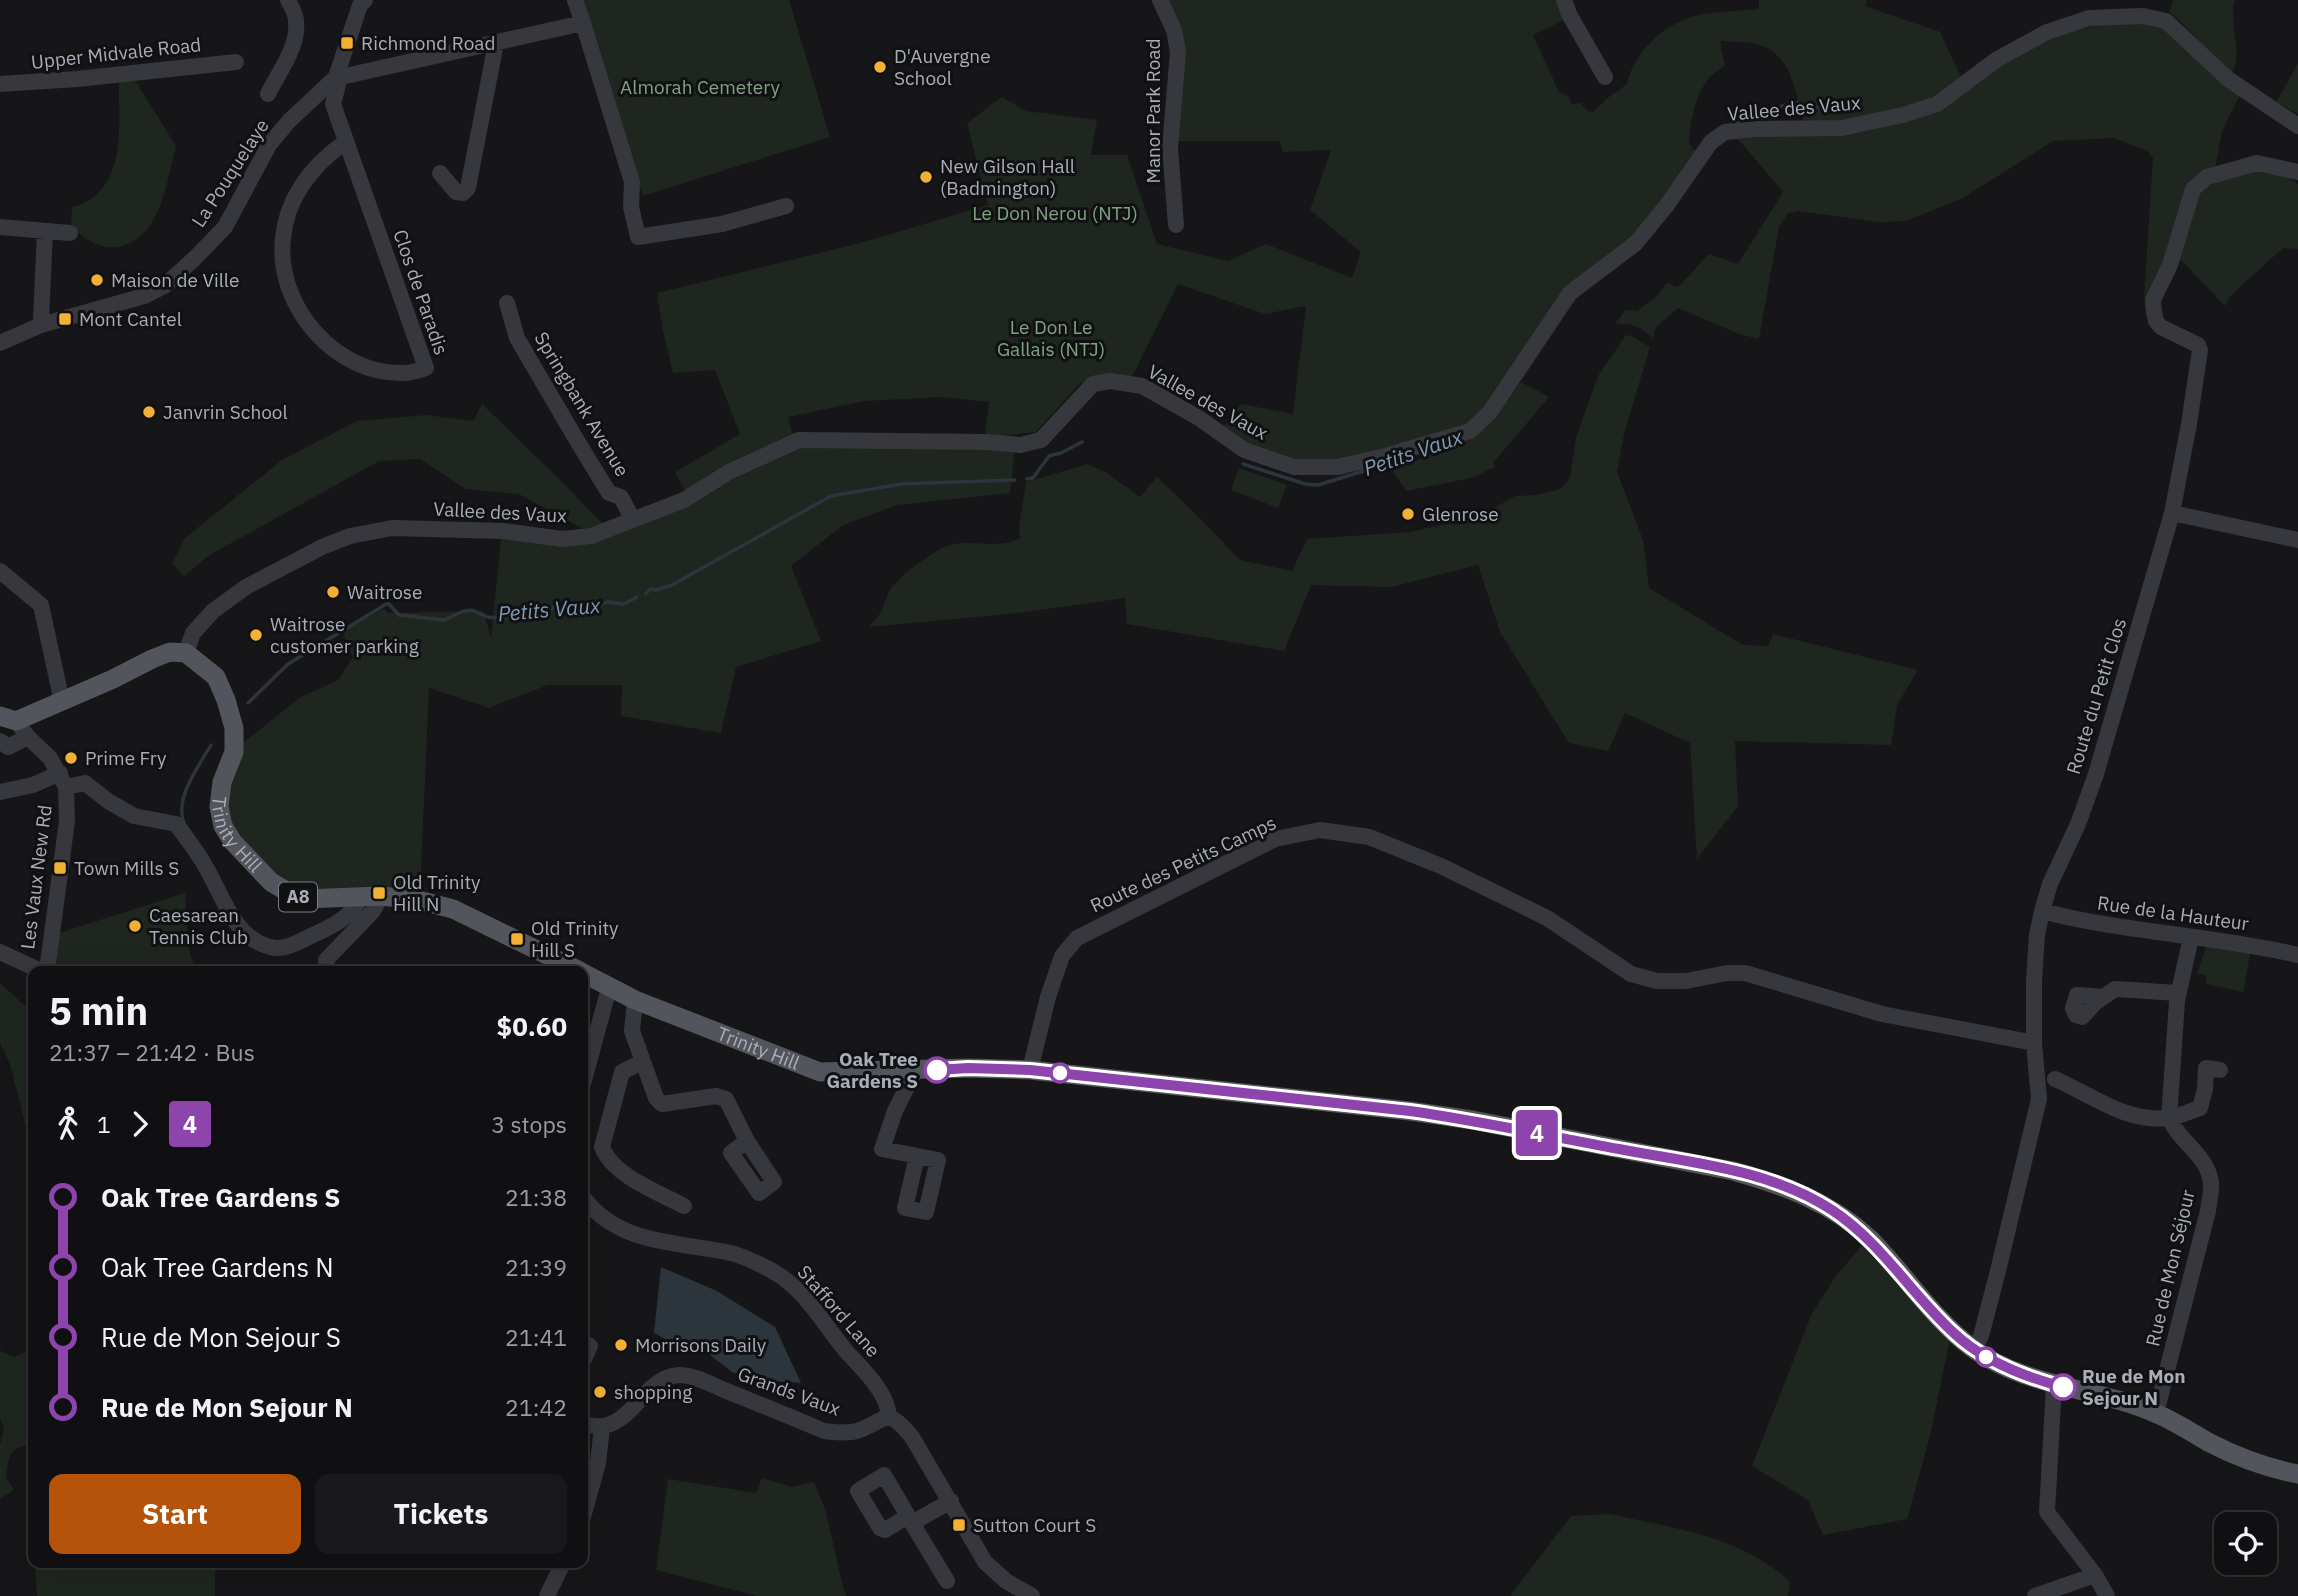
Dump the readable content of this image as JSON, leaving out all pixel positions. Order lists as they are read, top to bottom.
{
  "streets": {
    "main road": ["Trinity Hill", "A8"],
    "street": [
      "Upper Midvale Road",
      "Vallee des Vaux",
      "Manor Park Road",
      "La Pouquelaye",
      "Clos de Paradis",
      "Springbank Avenue",
      "Route du Petit Clos",
      "Route des Petits Camps",
      "Les Vaux New Rd",
      "Rue de la Hauteur",
      "Rue de Mon Séjour",
      "Stafford Lane",
      "Grands Vaux"
    ]
  },
  "crossings": [
    ["Vallee des Vaux", "Springbank Avenue"],
    ["Vallee des Vaux", "Trinity Hill"],
    ["La Pouquelaye", "Clos de Paradis"],
    ["Route du Petit Clos", "Route des Petits Camps"],
    ["Route du Petit Clos", "A8"],
    ["Route du Petit Clos", "Rue de la Hauteur"],
    ["Trinity Hill", "Route des Petits Camps"],
    ["Trinity Hill", "A8"],
    ["Route des Petits Camps", "A8"],
    ["A8", "Rue de Mon Séjour"],
    ["Stafford Lane", "Grands Vaux"]
  ],
  "water": ["Petits Vaux"],
  "parks": ["Almorah Cemetery", "Le Don Nerou (NTJ)", "Le Don Le Gallais (NTJ)"],
  "places": {
    "transit": [
      "Richmond Road",
      "Mont Cantel",
      "Town Mills S",
      "Old Trinity Hill N",
      "Old Trinity Hill S",
      "Sutton Court S"
    ],
    "other": [
      "D'Auvergne School",
      "New Gilson Hall (Badmington)",
      "Maison de Ville",
      "Janvrin School",
      "Glenrose",
      "Waitrose",
      "Waitrose customer parking",
      "Prime Fry",
      "Caesarean Tennis Club",
      "Oak Tree Gardens S",
      "Morrisons Daily",
      "Rue de Mon Sejour N",
      "shopping"
    ]
  },
  "lines": ["bus line 4"],
  "page": {
    "on_map": "4",
    "heading": ["5 min", "21:37 – 21:42 · Bus", "$0.60"],
    "legs": ["1", "4", "3 stops"],
    "list": [
      {
        "name": "Oak Tree Gardens S",
        "value": "21:38"
      },
      {
        "name": "Oak Tree Gardens N",
        "value": "21:39"
      },
      {
        "name": "Rue de Mon Sejour S",
        "value": "21:41"
      },
      {
        "name": "Rue de Mon Sejour N",
        "value": "21:42"
      }
    ],
    "buttons": ["Start", "Tickets"]
  }
}
